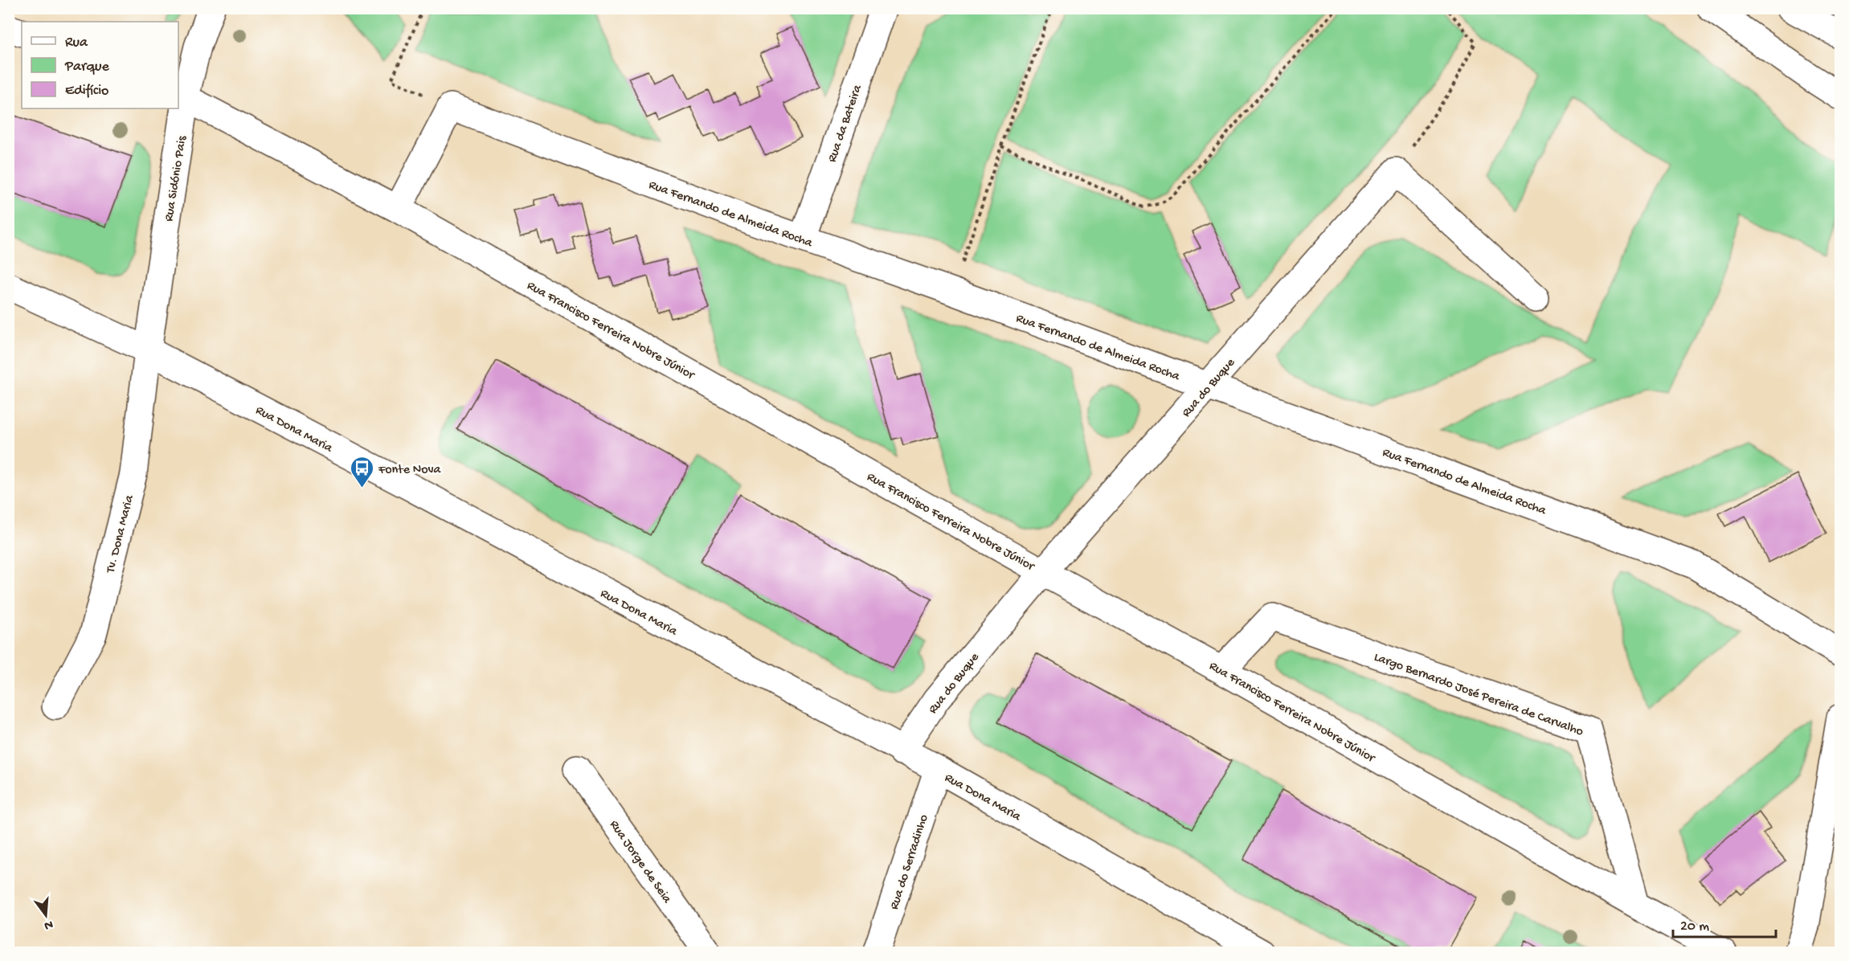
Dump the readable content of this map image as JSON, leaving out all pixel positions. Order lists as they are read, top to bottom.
{
  "streets": {
    "street": [
      "Rua da Bateira",
      "Rua Sidónio Pais",
      "Rua Fernando de Almeida Rocha",
      "Rua Francisco Ferreira Nobre Júnior",
      "Rua do Buque",
      "Rua Dona Maria",
      "Tv. Dona Maria",
      "Largo Bernardo José Pereira de Carvalho",
      "Rua Jorge de Seia",
      "Rua do Serradinho"
    ]
  },
  "crossings": [
    ["Rua da Bateira", "Rua Fernando de Almeida Rocha"],
    ["Rua Sidónio Pais", "Rua Francisco Ferreira Nobre Júnior"],
    ["Rua Sidónio Pais", "Rua Dona Maria"],
    ["Rua Sidónio Pais", "Tv. Dona Maria"],
    ["Rua Fernando de Almeida Rocha", "Rua do Buque"],
    ["Rua Francisco Ferreira Nobre Júnior", "Rua do Buque"],
    ["Rua Francisco Ferreira Nobre Júnior", "Largo Bernardo José Pereira de Carvalho"],
    ["Rua do Buque", "Rua Dona Maria"],
    ["Rua Dona Maria", "Tv. Dona Maria"],
    ["Rua Dona Maria", "Rua do Serradinho"]
  ],
  "places": {
    "bus stop": ["Fonte Nova"]
  },
  "legend": ["Rua", "Parque", "Edifício"],
  "scale_bar": "20 m",
  "north": "bottom"
}
